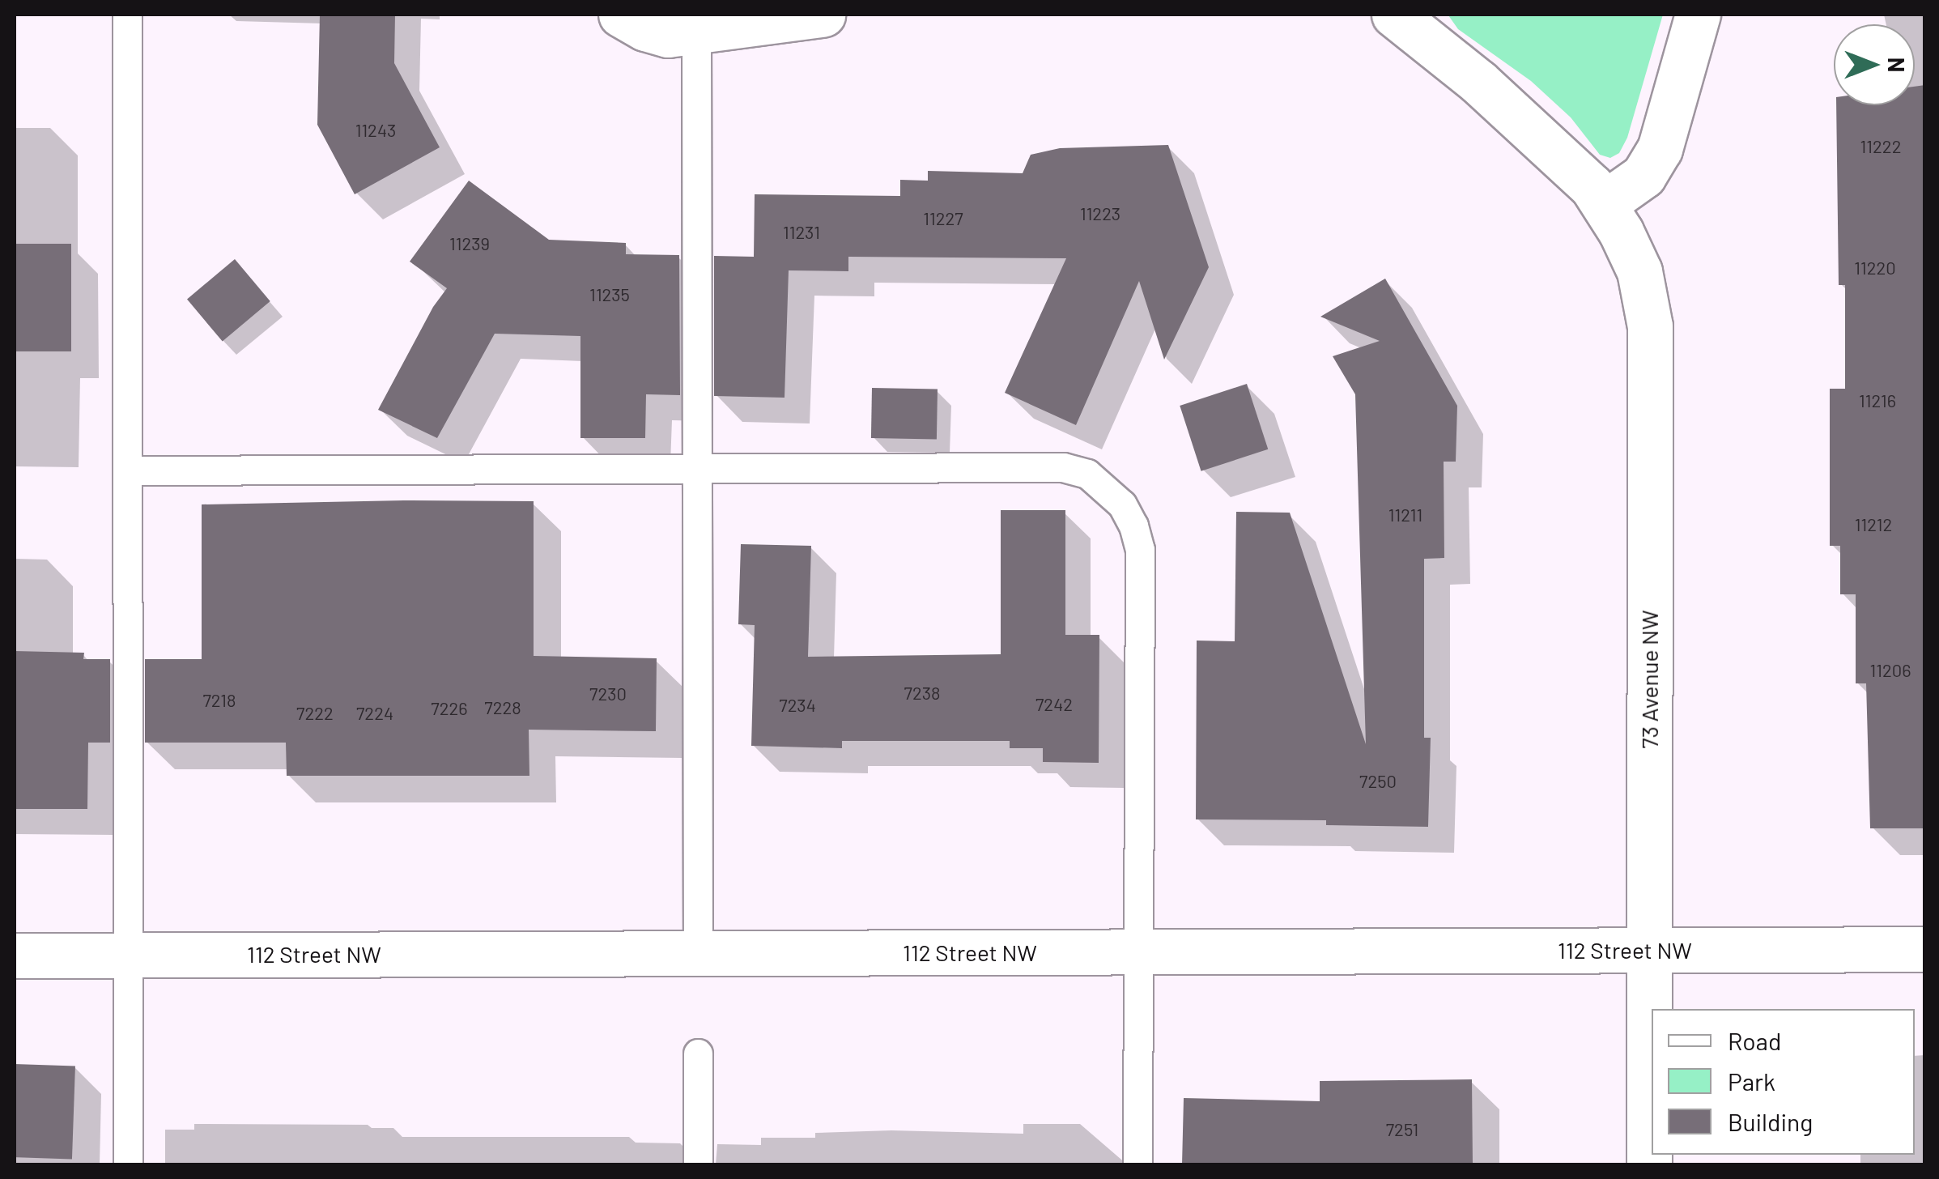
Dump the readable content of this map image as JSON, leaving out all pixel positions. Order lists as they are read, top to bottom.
{
  "streets": {
    "street": ["73 Avenue NW", "112 Street NW"]
  },
  "crossings": [
    ["73 Avenue NW", "112 Street NW"]
  ],
  "house_numbers": [
    "11243",
    "11222",
    "11223",
    "11227",
    "11231",
    "11239",
    "11220",
    "11235",
    "11216",
    "11211",
    "11212",
    "11206",
    "7238",
    "7230",
    "7218",
    "7242",
    "7234",
    "7228",
    "7226",
    "7222",
    "7224",
    "7250",
    "7251"
  ],
  "legend": ["Road", "Park", "Building"],
  "north": "right"
}
